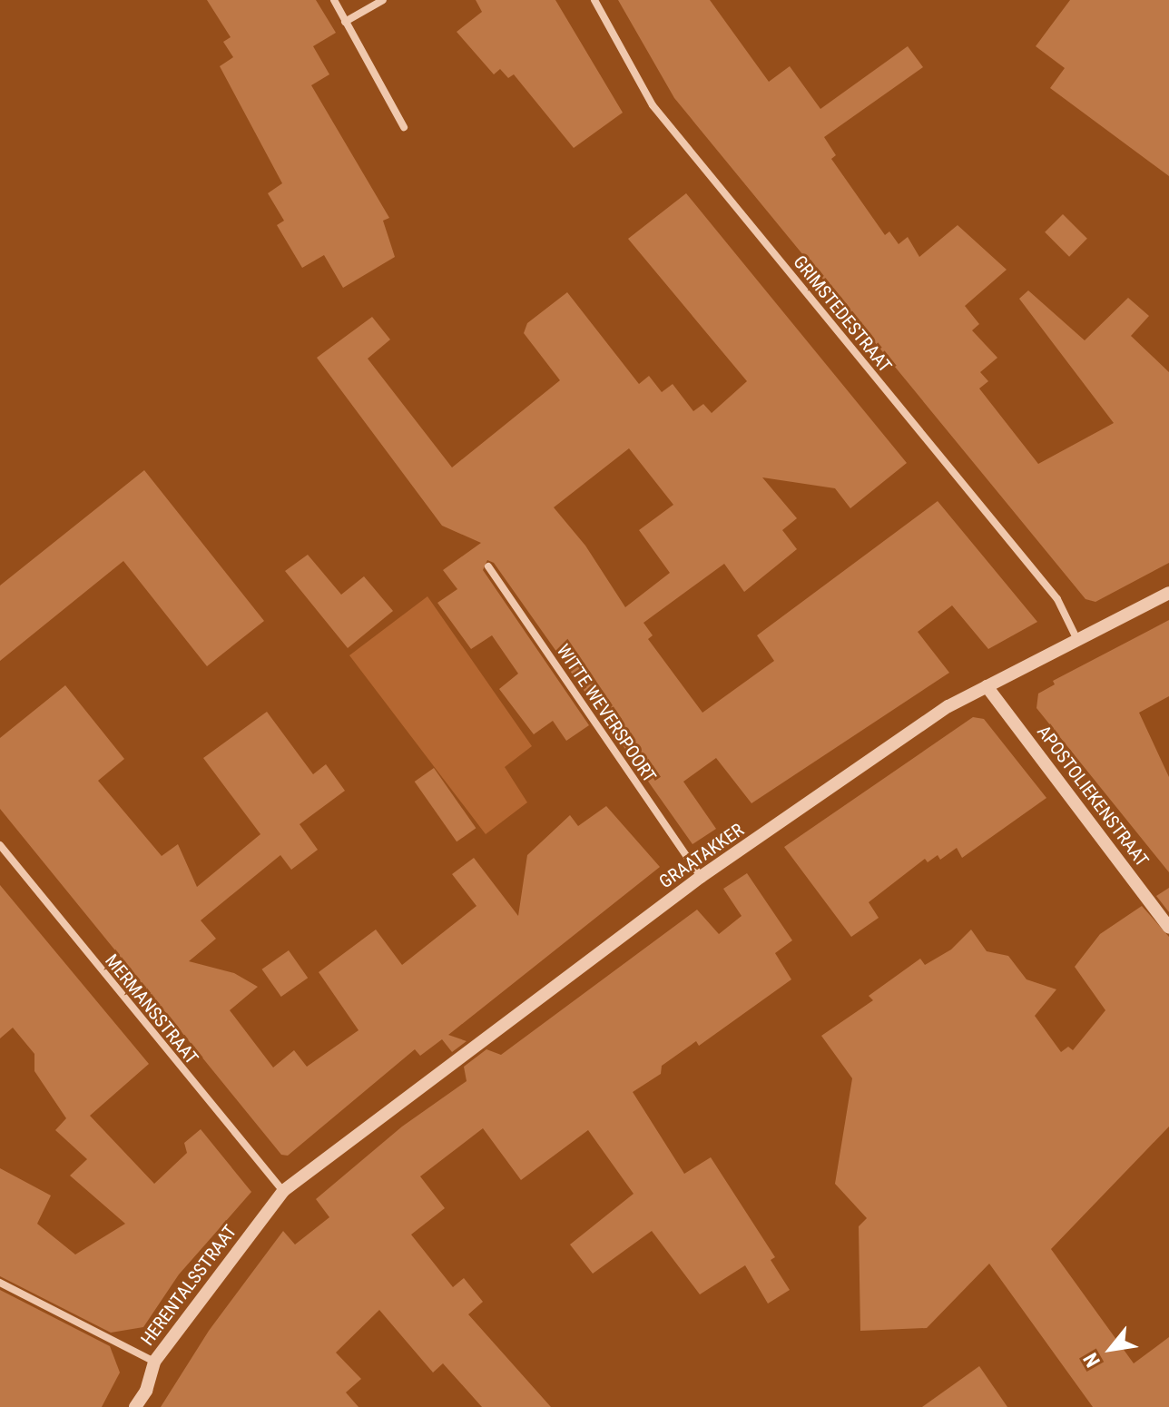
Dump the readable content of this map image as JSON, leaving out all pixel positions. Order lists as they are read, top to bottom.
{
  "streets": {
    "street": [
      "GRIMSTEDESTRAAT",
      "WITTE WEVERSPOORT",
      "APOSTOLIEKENSTRAAT",
      "GRAATAKKER",
      "MERMANSSTRAAT",
      "HERENTALSSTRAAT"
    ]
  },
  "crossings": [
    ["GRIMSTEDESTRAAT", "GRAATAKKER"],
    ["WITTE WEVERSPOORT", "GRAATAKKER"],
    ["APOSTOLIEKENSTRAAT", "GRAATAKKER"],
    ["GRAATAKKER", "MERMANSSTRAAT"],
    ["GRAATAKKER", "HERENTALSSTRAAT"],
    ["MERMANSSTRAAT", "HERENTALSSTRAAT"]
  ],
  "north": "bottom left"
}
